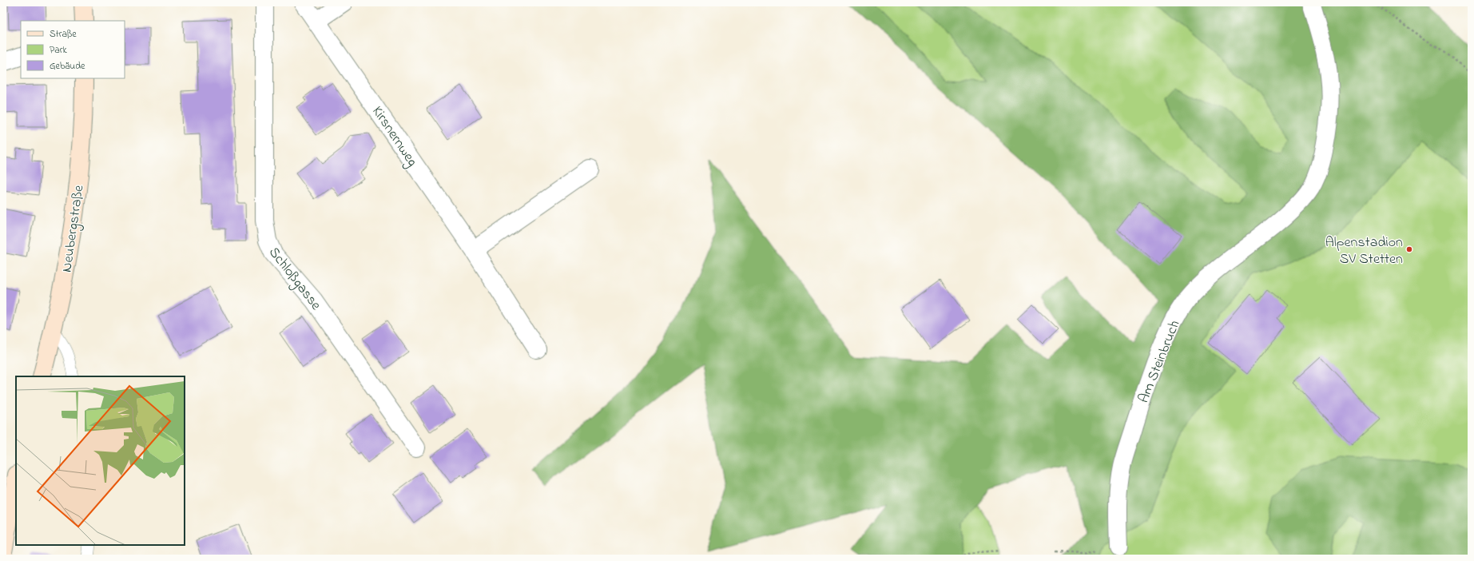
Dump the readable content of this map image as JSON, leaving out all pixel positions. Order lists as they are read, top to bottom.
{
  "streets": {
    "street": [
      "Kirsnernweg",
      "Neubergstraße",
      "Schloßgasse",
      "Am Steinbruch"
    ]
  },
  "places": ["Alpenstadion SV Stetten"],
  "legend": ["Straße", "Park", "Gebäude"]
}
